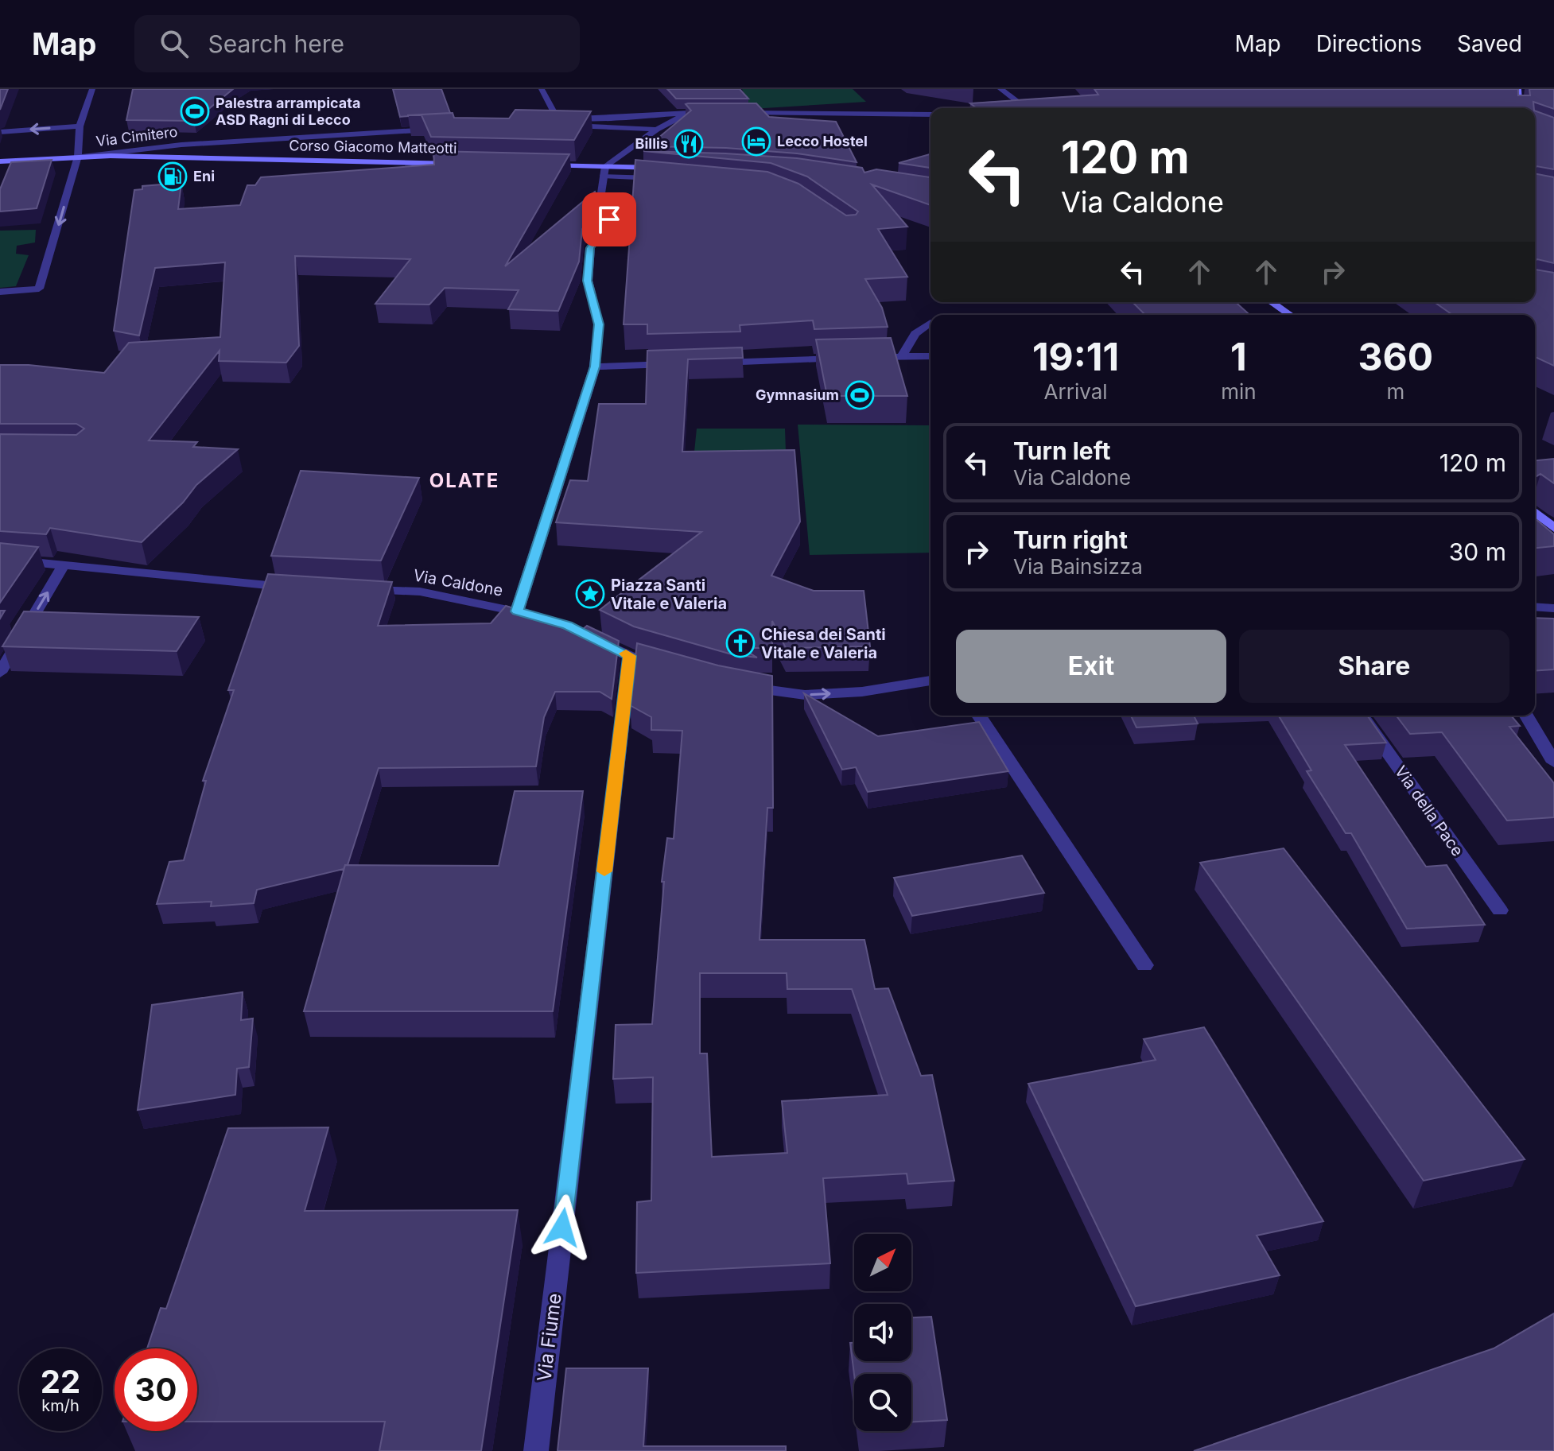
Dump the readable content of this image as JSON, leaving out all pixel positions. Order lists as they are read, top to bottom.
{
  "streets": {
    "street": [
      "Via Cimitero",
      "Corso Giacomo Matteotti",
      "Via Caldone",
      "Via della Pace",
      "Via Fiume"
    ]
  },
  "crossings": [
    ["Via Cimitero", "Corso Giacomo Matteotti"]
  ],
  "districts": ["OLATE"],
  "places": {
    "sports": ["Palestra arrampicata ASD Ragni di Lecco", "Gymnasium"],
    "hotel": ["Lecco Hostel"],
    "restaurant": ["Billis"],
    "fuel station": ["Eni"],
    "place": ["Piazza Santi Vitale e Valeria"],
    "church": ["Chiesa dei Santi Vitale e Valeria"]
  },
  "north": "top right",
  "page": {
    "header": "Map",
    "search": "Search here",
    "nav": ["Map", "Directions", "Saved"],
    "turn": ["120 m", "Via Caldone"],
    "eta": [
      "19:11",
      "Arrival",
      "1",
      "min",
      "360",
      "m"
    ],
    "list": [
      {
        "name": "Turn left",
        "note": "Via Caldone",
        "value": "120 m"
      },
      {
        "name": "Turn right",
        "note": "Via Bainsizza",
        "value": "30 m"
      }
    ],
    "buttons": ["Exit", "Share"],
    "speed": "22 km/h",
    "limit": "30"
  }
}
